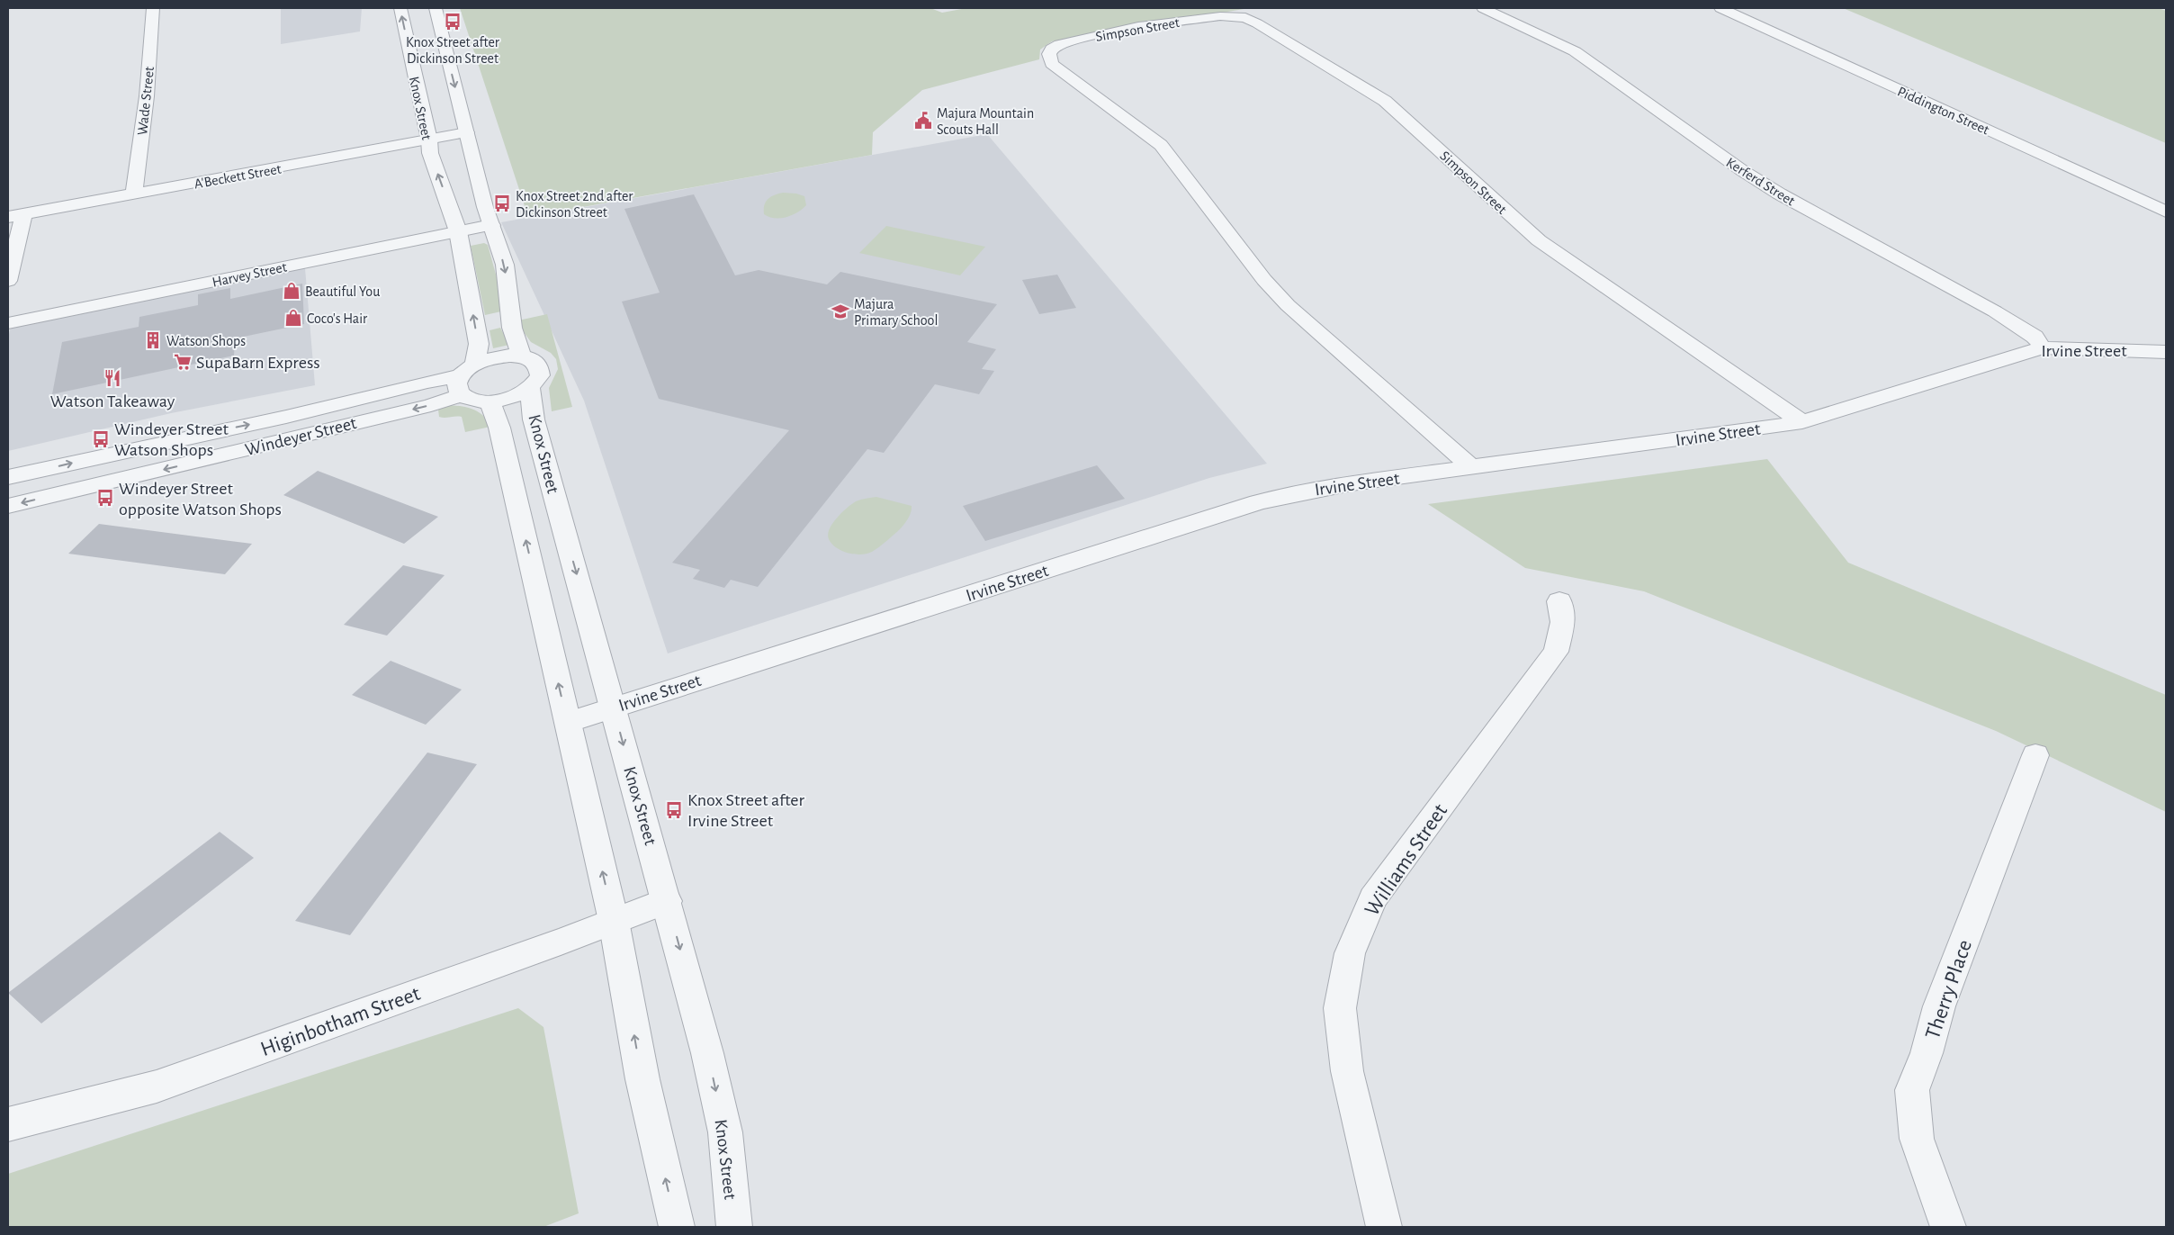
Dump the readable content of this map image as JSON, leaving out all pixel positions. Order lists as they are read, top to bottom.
{
  "streets": {
    "street": [
      "Simpson Street",
      "Wade Street",
      "Knox Street",
      "Piddington Street",
      "A'Beckett Street",
      "Kerferd Street",
      "Harvey Street",
      "Irvine Street",
      "Windeyer Street",
      "Williams Street",
      "Therry Place",
      "Higinbotham Street"
    ]
  },
  "crossings": [
    ["Simpson Street", "Irvine Street"],
    ["Wade Street", "A'Beckett Street"],
    ["Knox Street", "A'Beckett Street"],
    ["Knox Street", "Harvey Street"],
    ["Knox Street", "Irvine Street"],
    ["Knox Street", "Windeyer Street"],
    ["Knox Street", "Higinbotham Street"],
    ["Kerferd Street", "Irvine Street"]
  ],
  "places": {
    "bus stop": [
      "Knox Street after Dickinson Street",
      "Knox Street 2nd after Dickinson Street",
      "Windeyer Street Watson Shops",
      "Windeyer Street opposite Watson Shops",
      "Knox Street after Irvine Street"
    ],
    "public building": ["Majura Mountain Scouts Hall"],
    "shop": ["Beautiful You", "Coco's Hair"],
    "school or university": ["Majura Primary School"],
    "building": ["Watson Shops"],
    "supermarket": ["SupaBarn Express"],
    "restaurant": ["Watson Takeaway"]
  }
}
